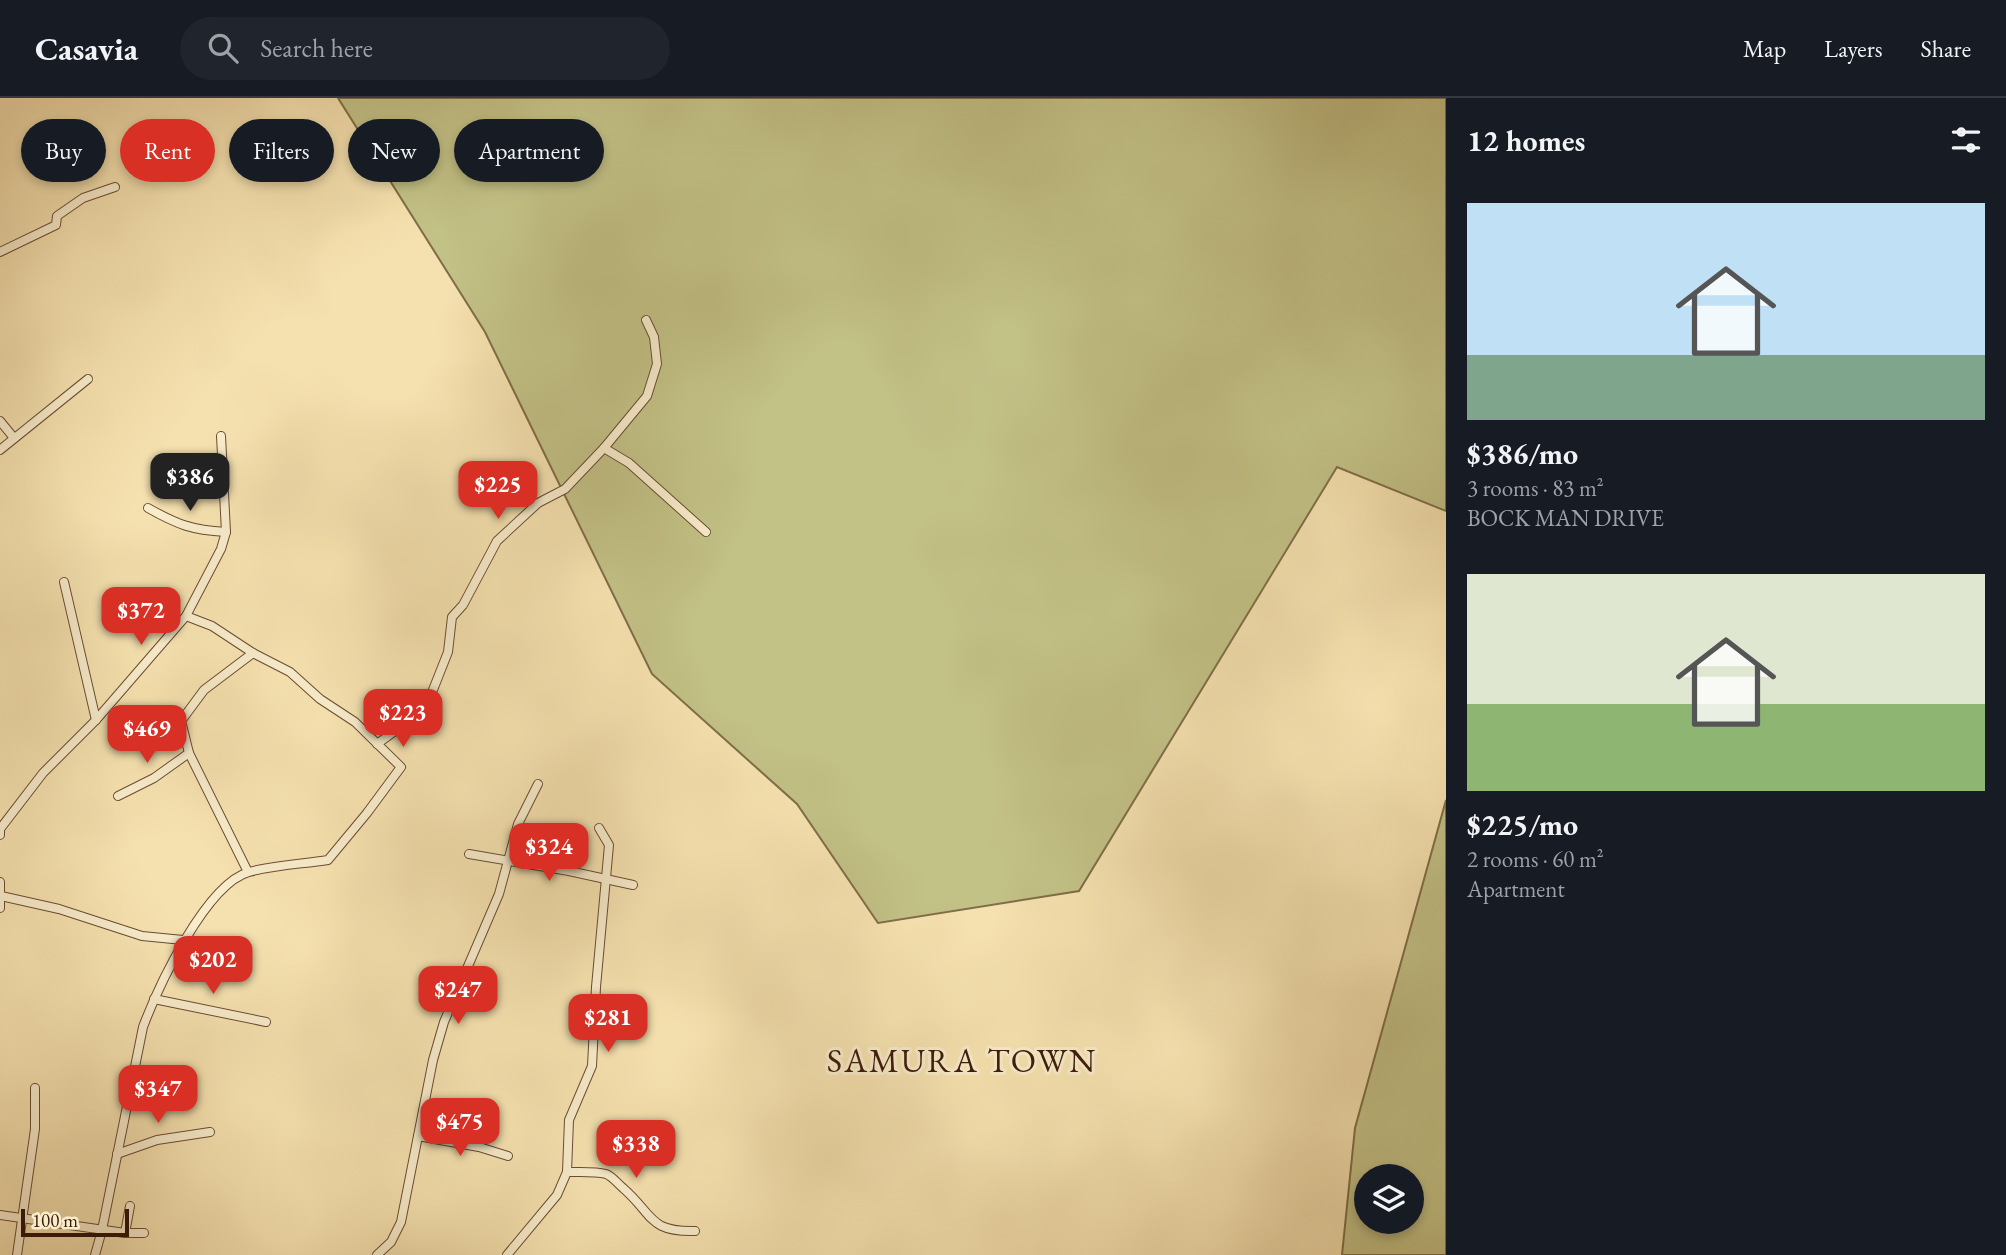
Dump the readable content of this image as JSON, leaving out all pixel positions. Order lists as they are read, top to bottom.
{
  "districts": ["SAMURA TOWN"],
  "scale_bar": "100 m",
  "page": {
    "header": "Casavia",
    "search": "Search here",
    "nav": ["Map", "Layers", "Share"],
    "heading": "12 homes",
    "chip": [
      "Buy",
      "Rent",
      "Filters",
      "New",
      "Apartment"
    ],
    "list": [
      {
        "name": "$386/mo",
        "note": "3 rooms · 83 m² · BOCK MAN DRIVE"
      },
      {
        "name": "$225/mo",
        "note": "2 rooms · 60 m² · Apartment"
      }
    ],
    "price": [
      "$386",
      "$225",
      "$372",
      "$223",
      "$469",
      "$324",
      "$202",
      "$247",
      "$281",
      "$347",
      "$475",
      "$338"
    ],
    "scale": "100 m"
  }
}
